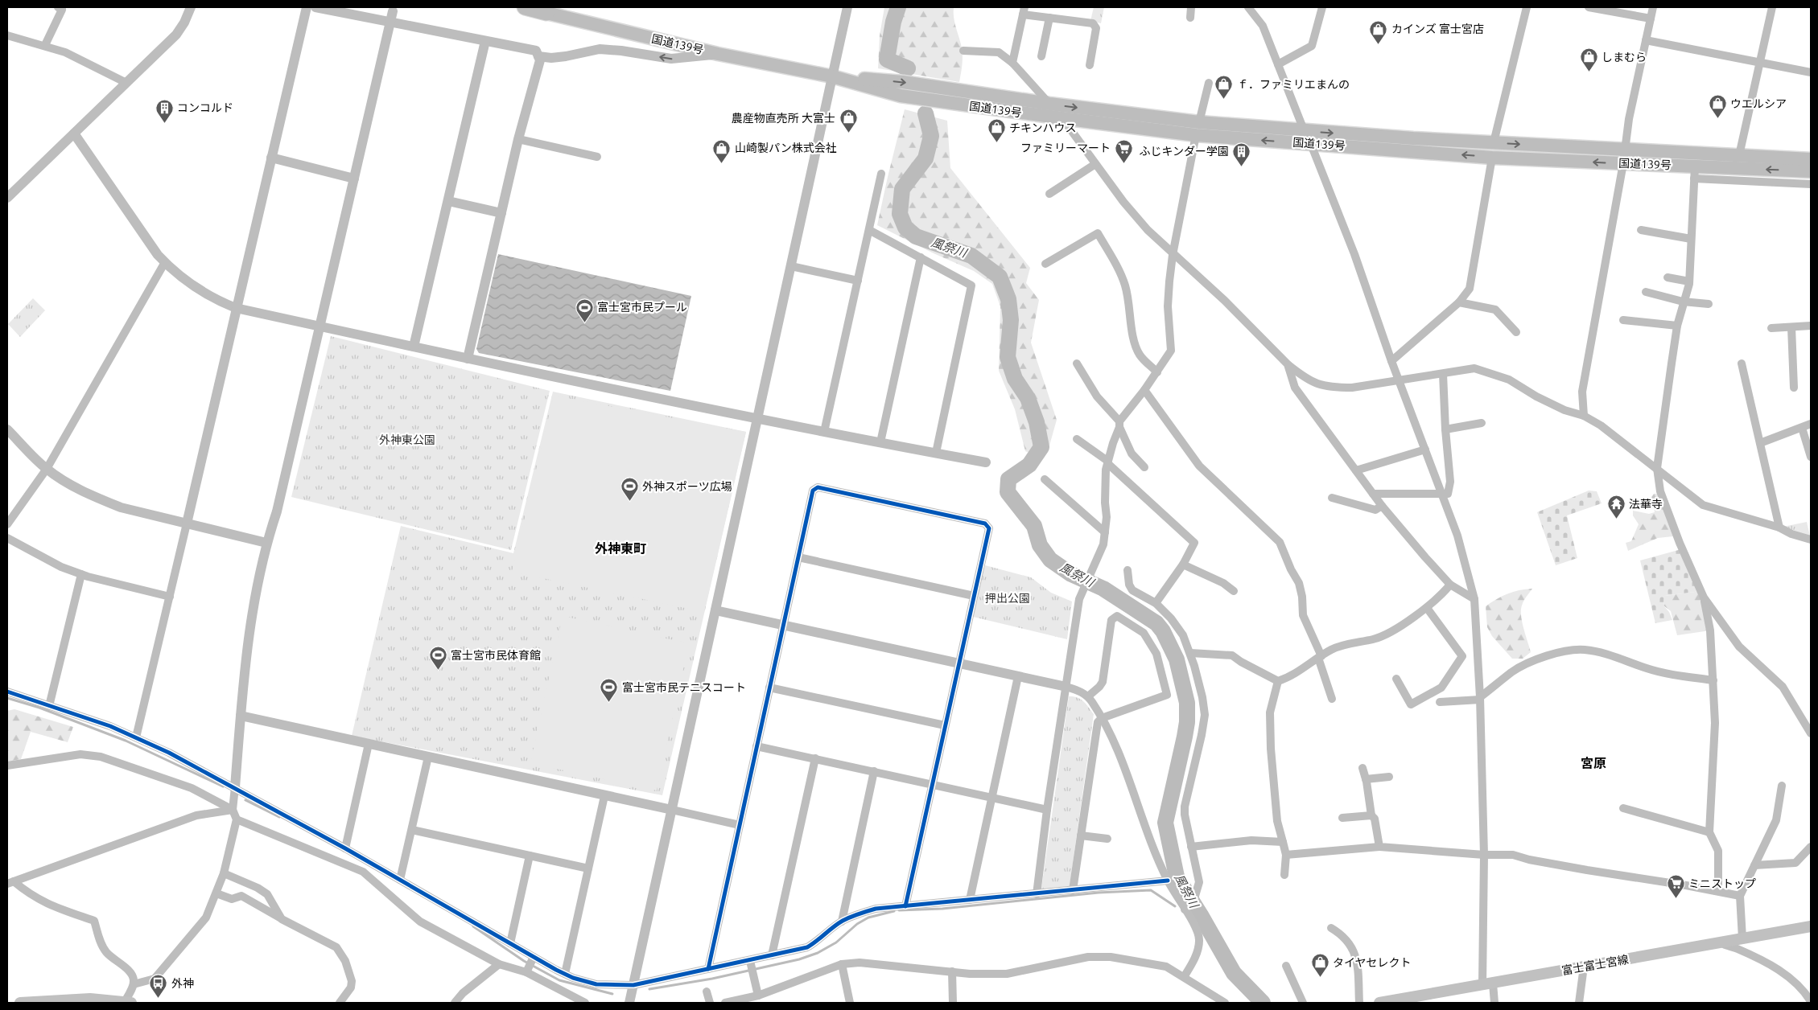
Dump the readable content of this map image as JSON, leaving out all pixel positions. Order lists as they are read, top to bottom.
{
  "streets": {
    "highway": ["国道139号"],
    "main road": ["富士富士宮線"]
  },
  "districts": ["外神東町", "宮原"],
  "water": ["風祭川"],
  "parks": ["外神東公園", "押出公園"],
  "places": {
    "shop": [
      "カインズ 富士宮店",
      "しまむら",
      "ｆ．ファミリエまんの",
      "ウエルシア",
      "農産物直売所 大富士",
      "チキンハウス",
      "山崎製パン株式会社",
      "タイヤセレクト"
    ],
    "building": ["コンコルド", "ふじキンダー学園"],
    "supermarket": ["ファミリーマート", "ミニストップ"],
    "sports": [
      "富士宮市民プール",
      "外神スポーツ広場",
      "富士宮市民体育館",
      "富士宮市民テニスコート"
    ],
    "temple": ["法華寺"],
    "bus stop": ["外神"]
  }
}
